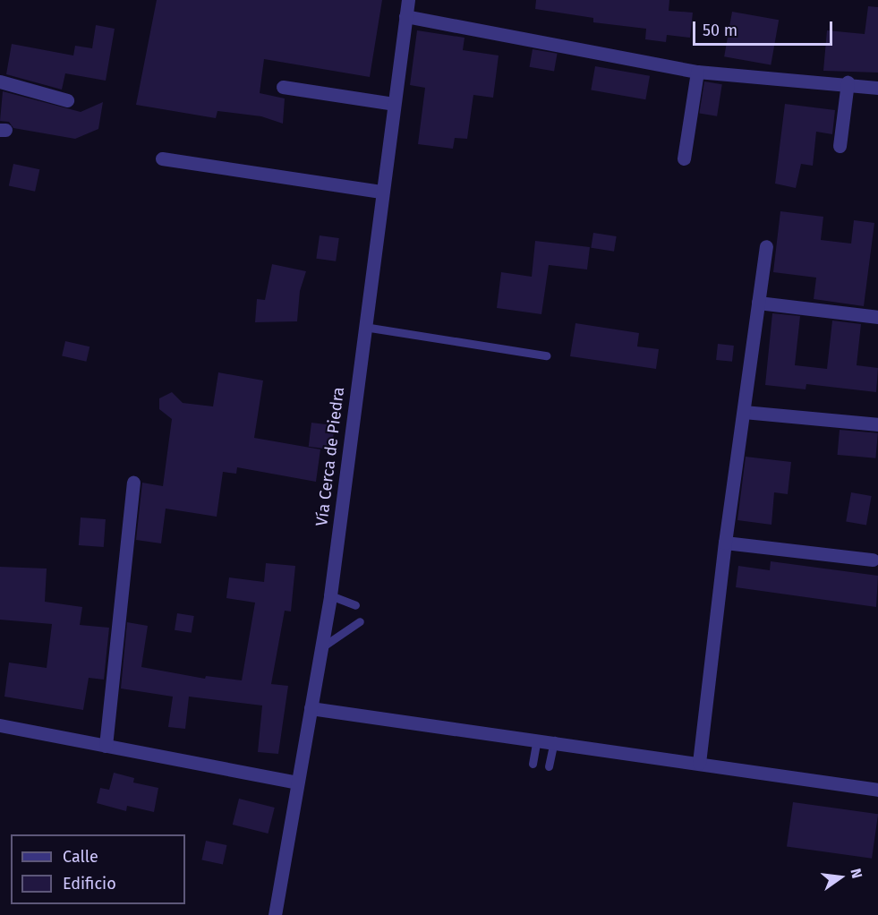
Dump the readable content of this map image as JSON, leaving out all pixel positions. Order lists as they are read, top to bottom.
{
  "streets": {
    "street": ["Vía Cerca de Piedra"]
  },
  "legend": ["Calle", "Edificio"],
  "scale_bar": "50 m",
  "north": "right"
}
